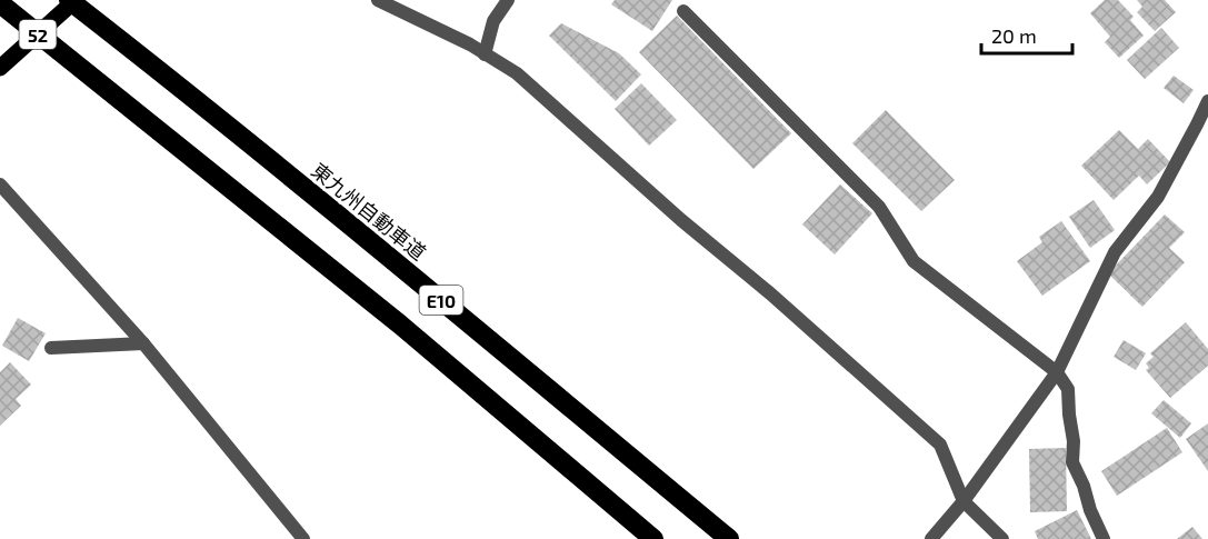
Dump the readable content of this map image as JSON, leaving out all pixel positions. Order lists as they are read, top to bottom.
{
  "streets": {
    "highway": ["東九州自動車道", "E10"],
    "main road": ["52"]
  },
  "scale_bar": "20 m"
}
